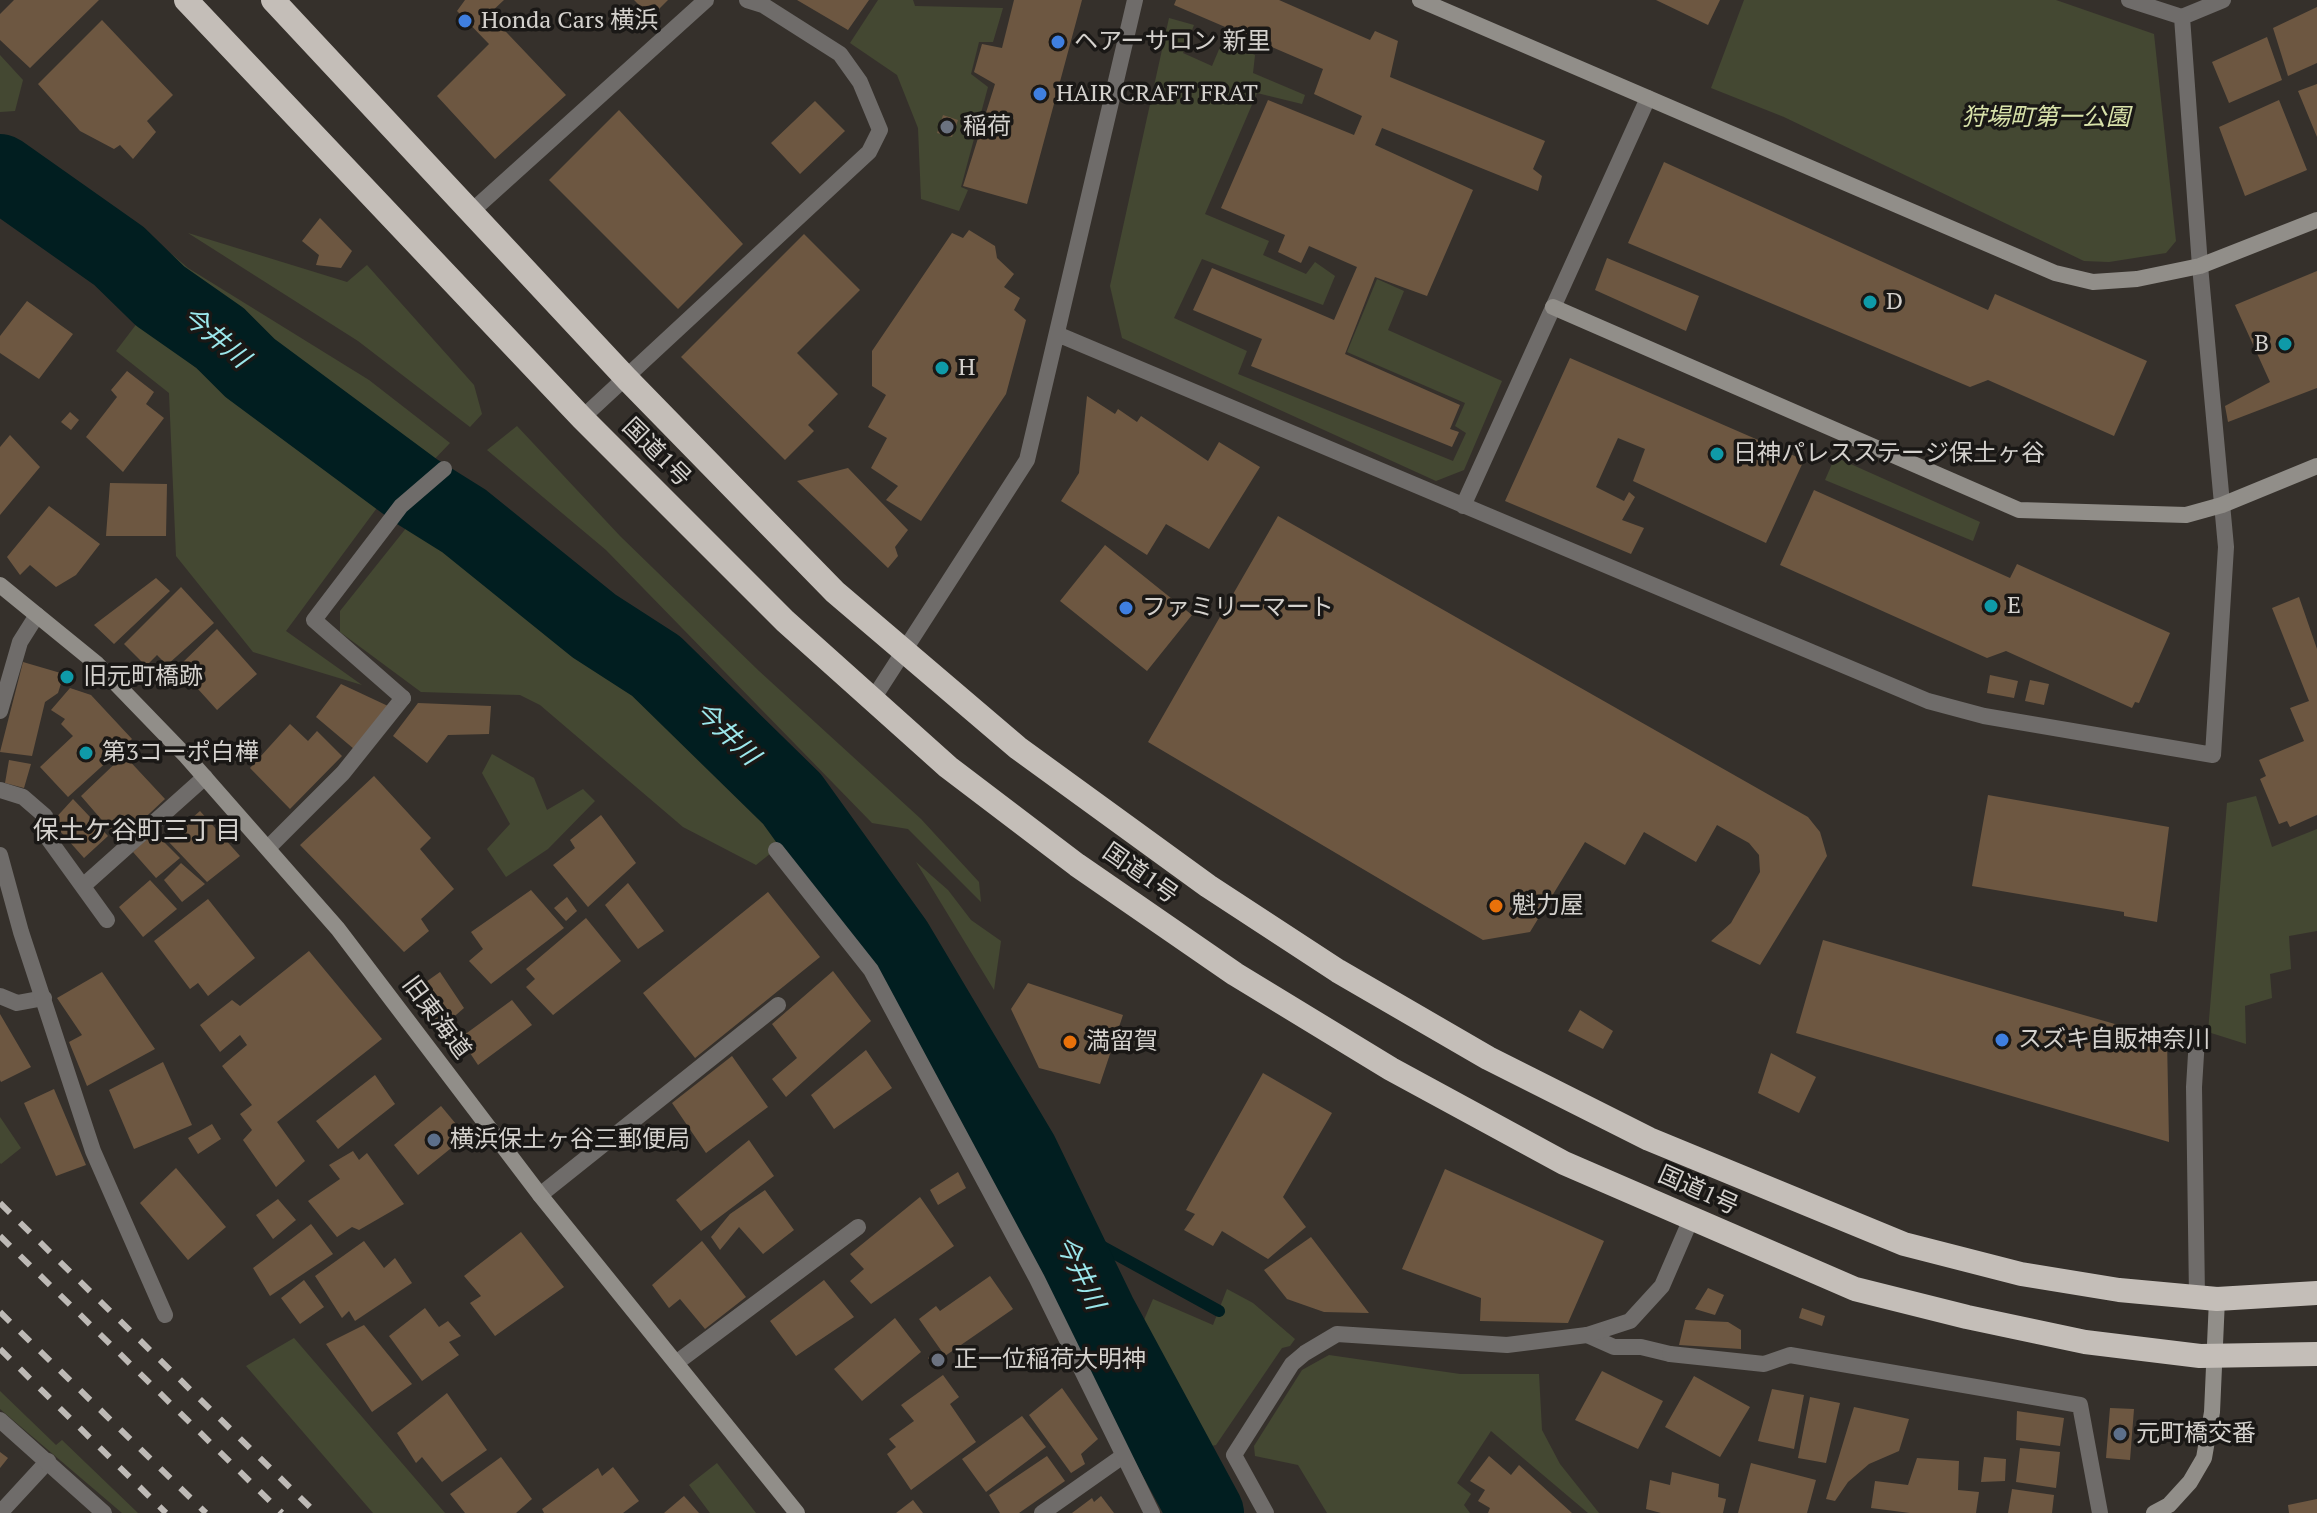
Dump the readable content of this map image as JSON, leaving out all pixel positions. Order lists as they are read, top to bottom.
{
  "streets": {
    "highway": ["国道1号"],
    "street": ["旧東海道"]
  },
  "districts": ["保土ケ谷町三丁目"],
  "water": ["今井川"],
  "parks": ["狩場町第一公園"],
  "places": [
    "Honda Cars 横浜",
    "ヘアーサロン 新里",
    "HAIR CRAFT FRAT",
    "稲荷",
    "D",
    "B",
    "H",
    "日神パレスステージ保土ヶ谷",
    "E",
    "ファミリーマート",
    "旧元町橋跡",
    "第3コーポ白樺",
    "魁力屋",
    "スズキ自販神奈川",
    "満留賀",
    "横浜保土ヶ谷三郵便局",
    "正一位稲荷大明神",
    "元町橋交番"
  ]
}
